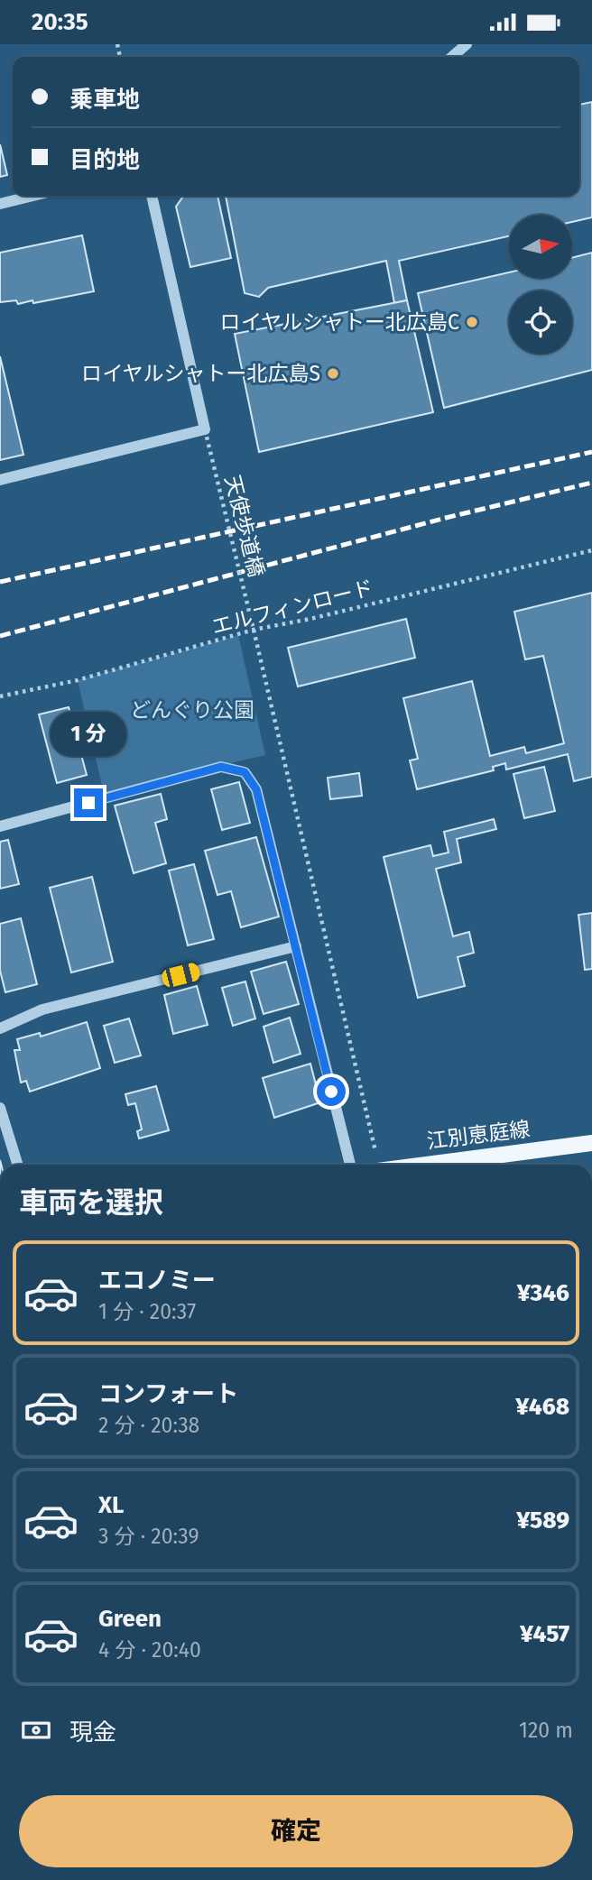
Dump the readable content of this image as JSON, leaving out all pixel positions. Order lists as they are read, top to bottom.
{
  "streets": {
    "main road": ["江別恵庭線"],
    "path": ["天使歩道橋", "エルフィンロード"]
  },
  "crossings": [
    ["天使歩道橋", "エルフィンロード"]
  ],
  "parks": ["どんぐり公園"],
  "places": ["ロイヤルシャトー北広島C", "ロイヤルシャトー北広島S"],
  "north": "right",
  "page": {
    "status": "20:35",
    "banner": ["乗車地", "目的地"],
    "bubble": "1 分",
    "heading": "車両を選択",
    "list": [
      {
        "name": "エコノミー",
        "note": "1 分 · 20:37",
        "value": "¥346"
      },
      {
        "name": "コンフォート",
        "note": "2 分 · 20:38",
        "value": "¥468"
      },
      {
        "name": "XL",
        "note": "3 分 · 20:39",
        "value": "¥589"
      },
      {
        "name": "Green",
        "note": "4 分 · 20:40",
        "value": "¥457"
      }
    ],
    "pay": ["現金", "120 m"],
    "buttons": "確定"
  }
}
